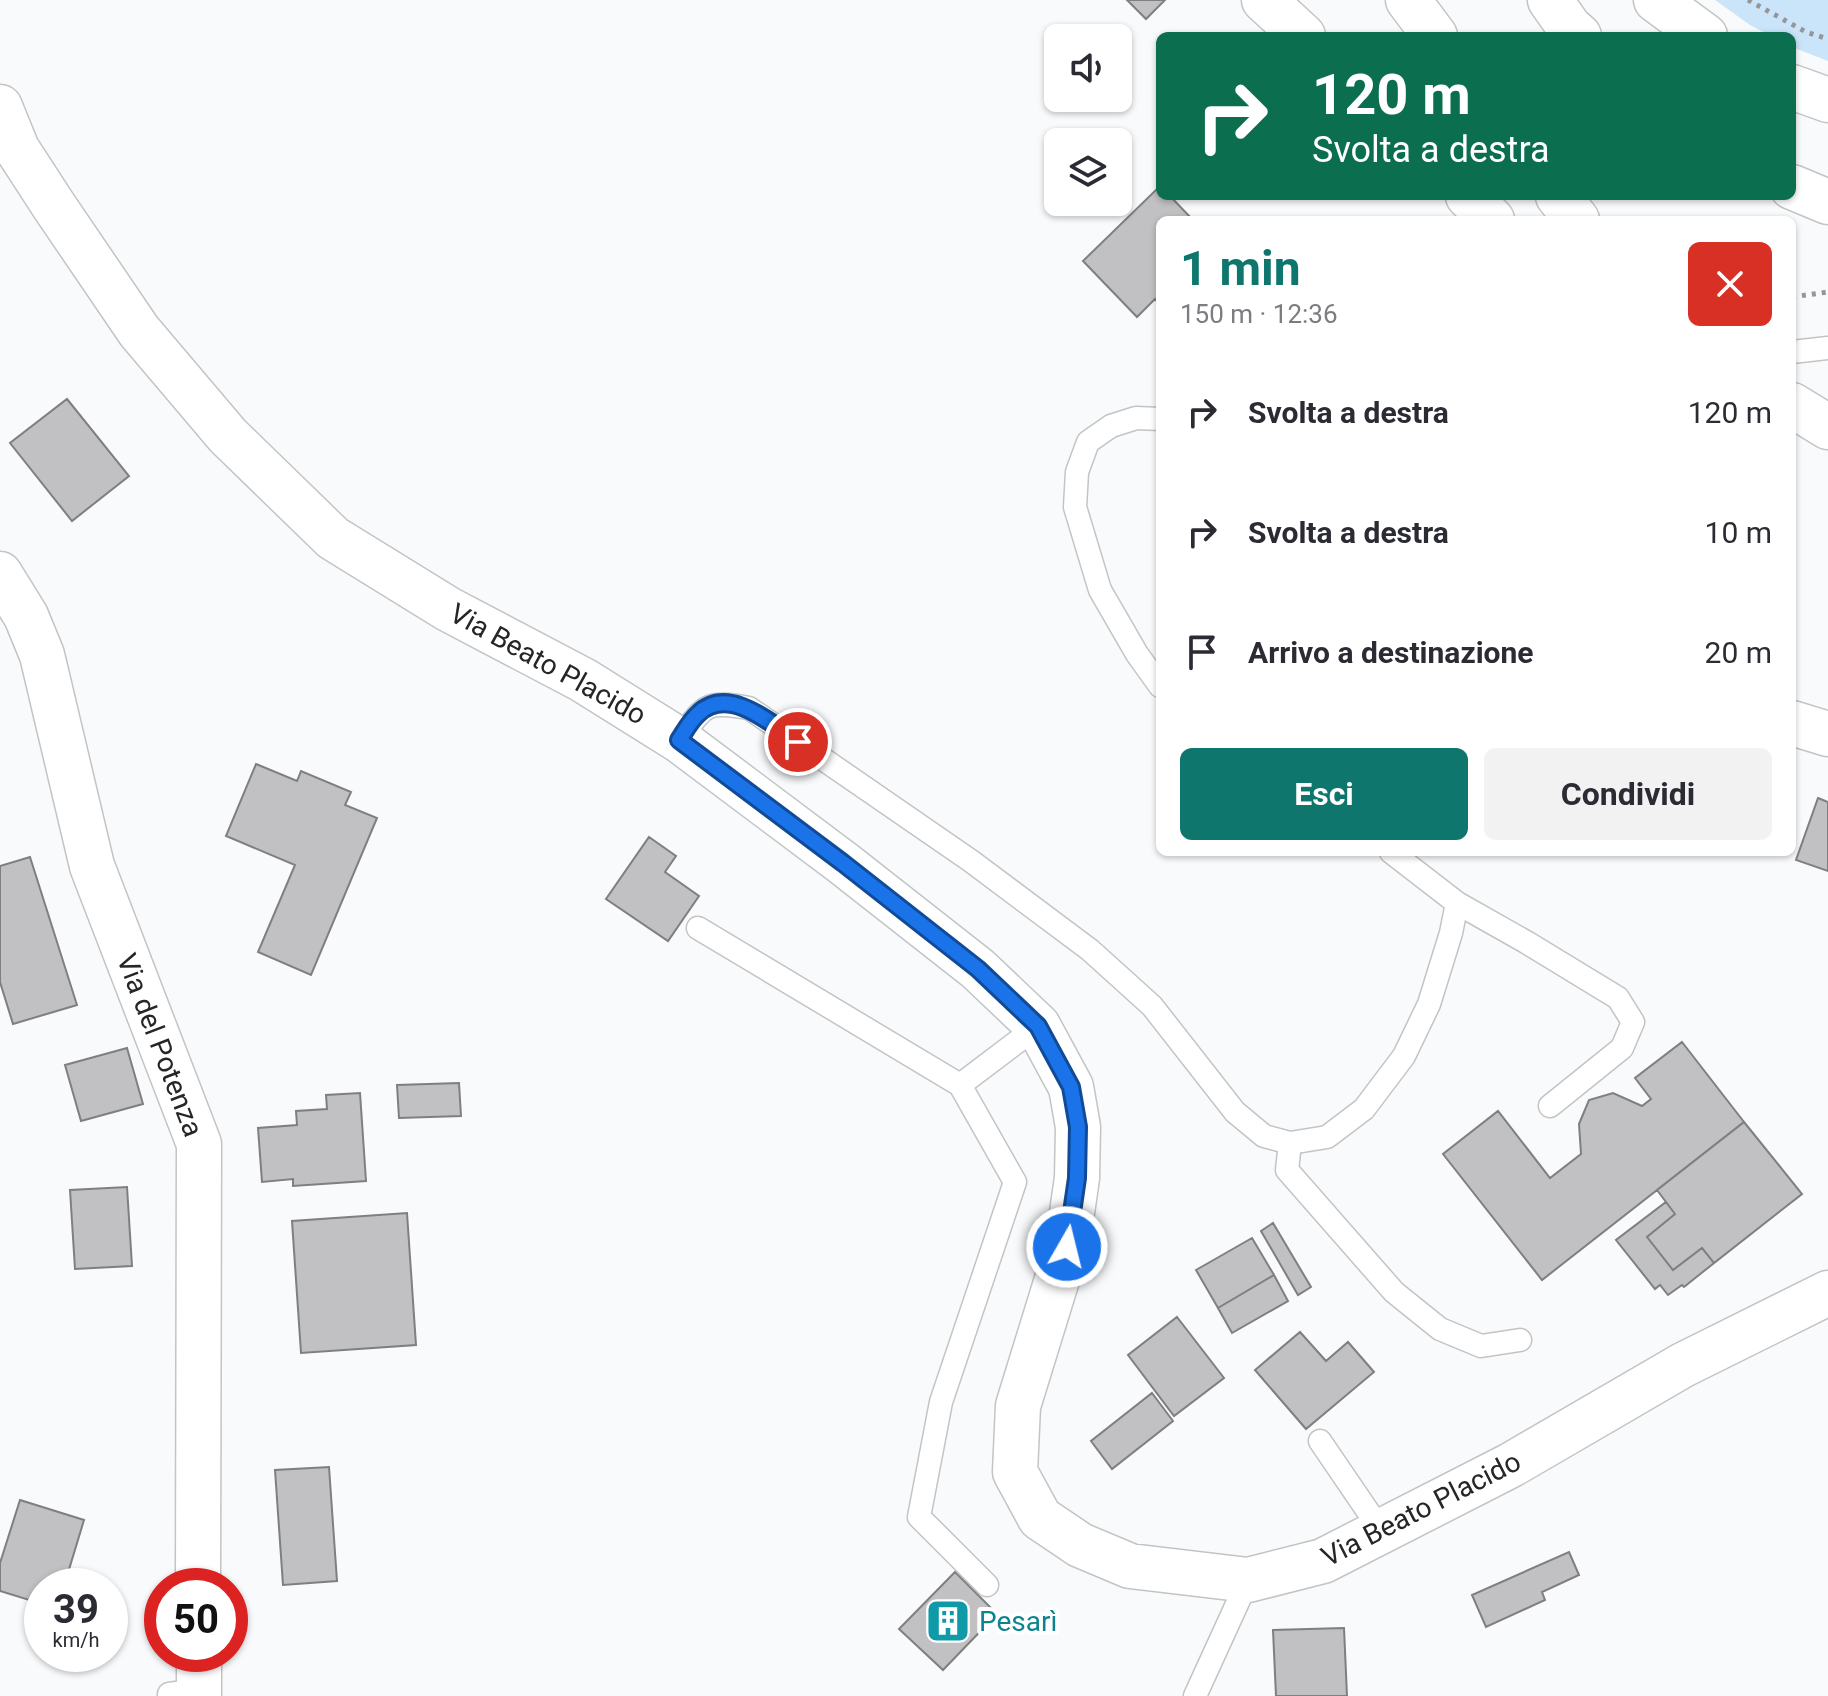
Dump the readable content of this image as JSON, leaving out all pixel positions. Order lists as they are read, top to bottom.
{
  "streets": {
    "main road": ["Via Beato Placido", "Via del Potenza"]
  },
  "places": {
    "building": ["Pesarì"]
  },
  "page": {
    "turn": ["120 m", "Svolta a destra"],
    "heading": ["1 min", "150 m · 12:36"],
    "list": [
      {
        "name": "Svolta a destra",
        "value": "120 m"
      },
      {
        "name": "Svolta a destra",
        "value": "10 m"
      },
      {
        "name": "Arrivo a destinazione",
        "value": "20 m"
      }
    ],
    "buttons": ["Esci", "Condividi"],
    "speed": "39 km/h",
    "limit": "50"
  }
}
